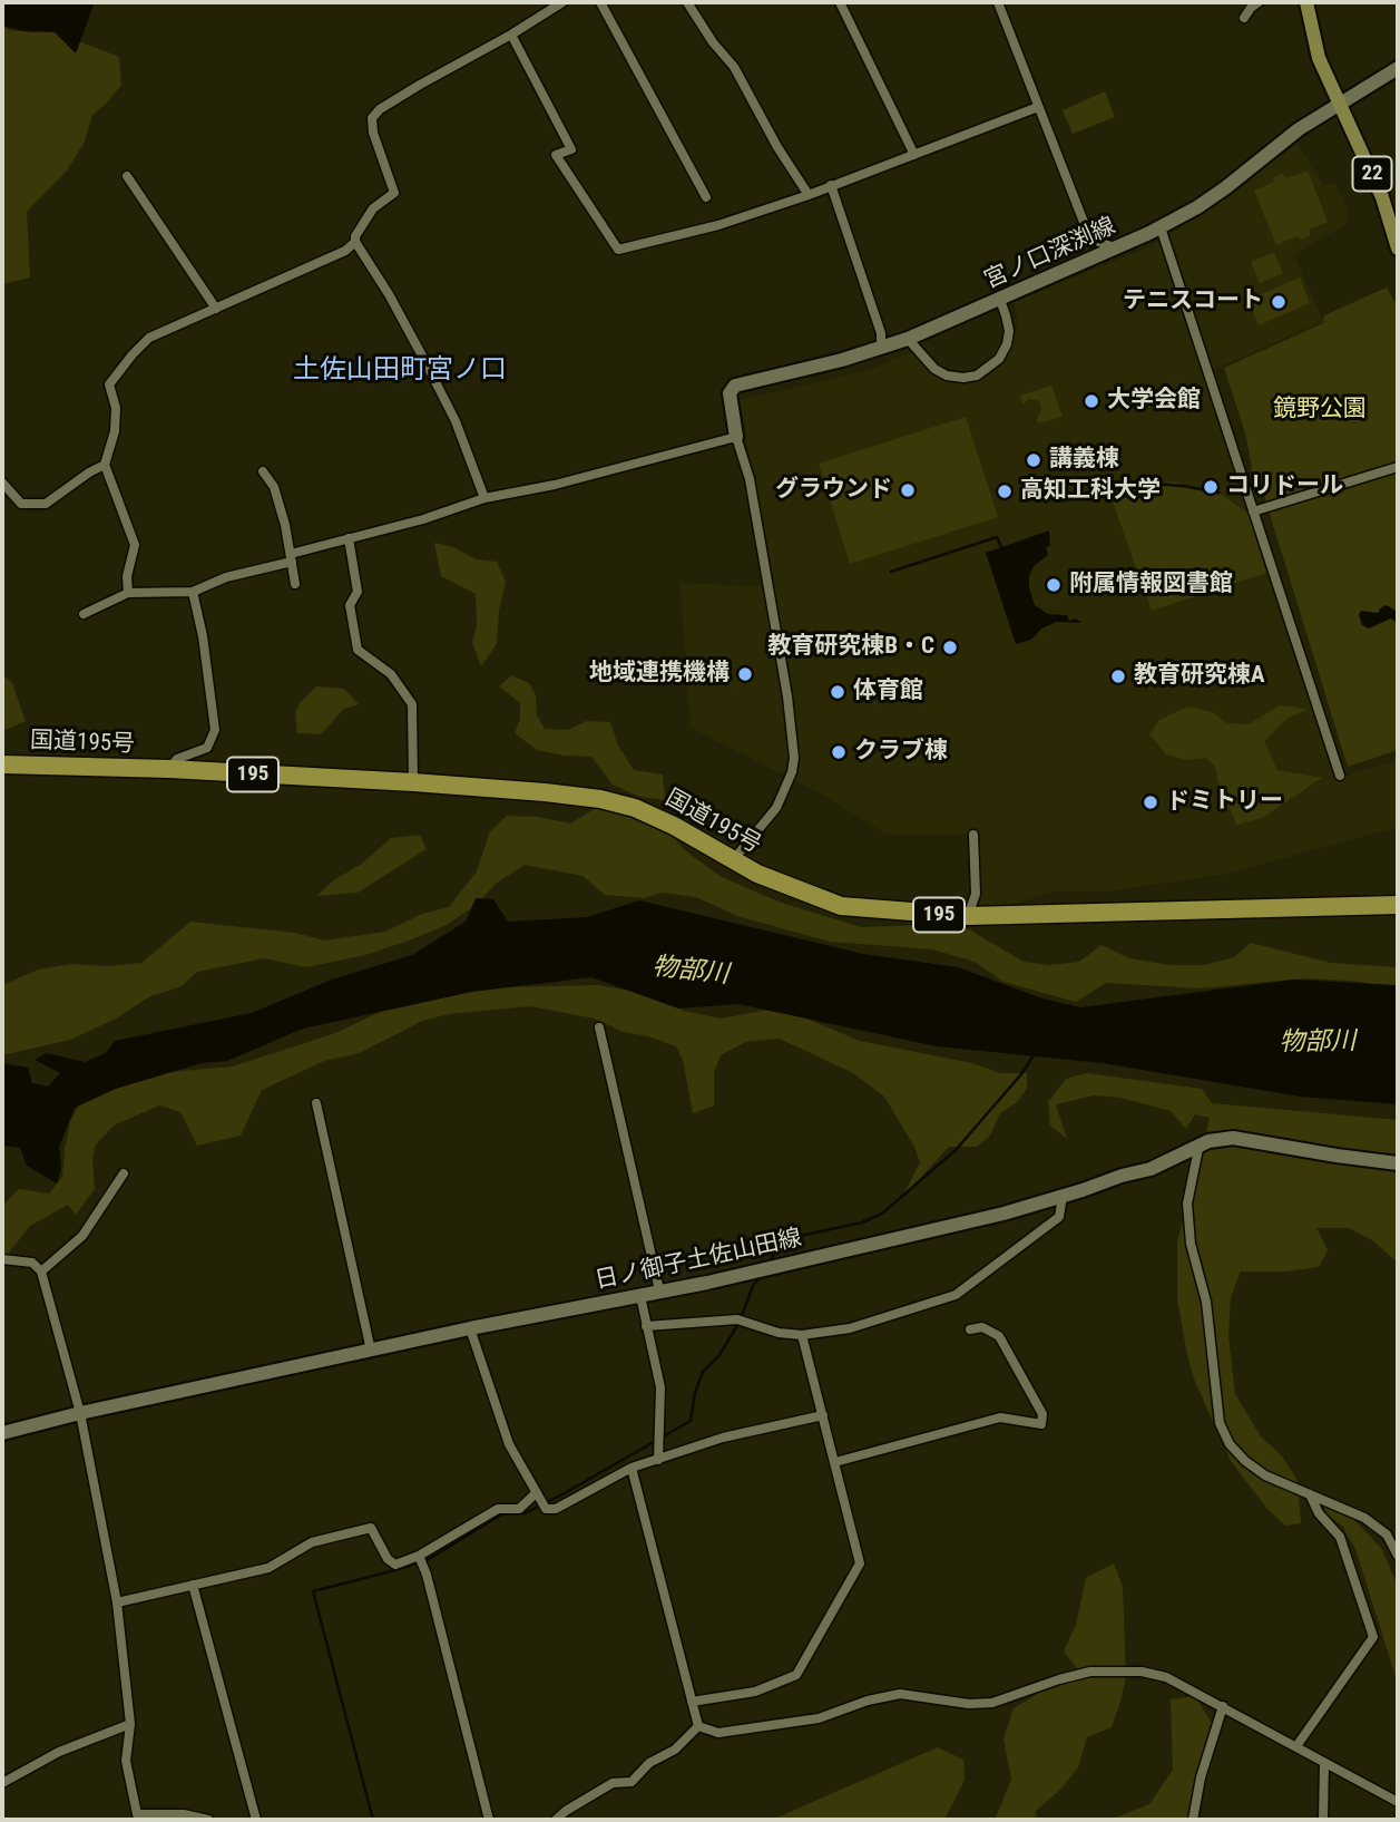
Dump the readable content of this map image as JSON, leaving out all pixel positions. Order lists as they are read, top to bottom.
{
  "streets": {
    "highway": ["国道195号", "195"],
    "main road": ["22", "宮ノ口深渕線", "日ノ御子土佐山田線"]
  },
  "crossings": [
    ["22", "宮ノ口深渕線"]
  ],
  "districts": ["土佐山田町宮ノ口"],
  "water": ["物部川"],
  "parks": ["鏡野公園"],
  "places": [
    "テニスコート",
    "大学会館",
    "講義棟",
    "コリドール",
    "グラウンド",
    "高知工科大学",
    "附属情報図書館",
    "教育研究棟B・C",
    "地域連携機構",
    "教育研究棟A",
    "体育館",
    "クラブ棟",
    "ドミトリー"
  ]
}
